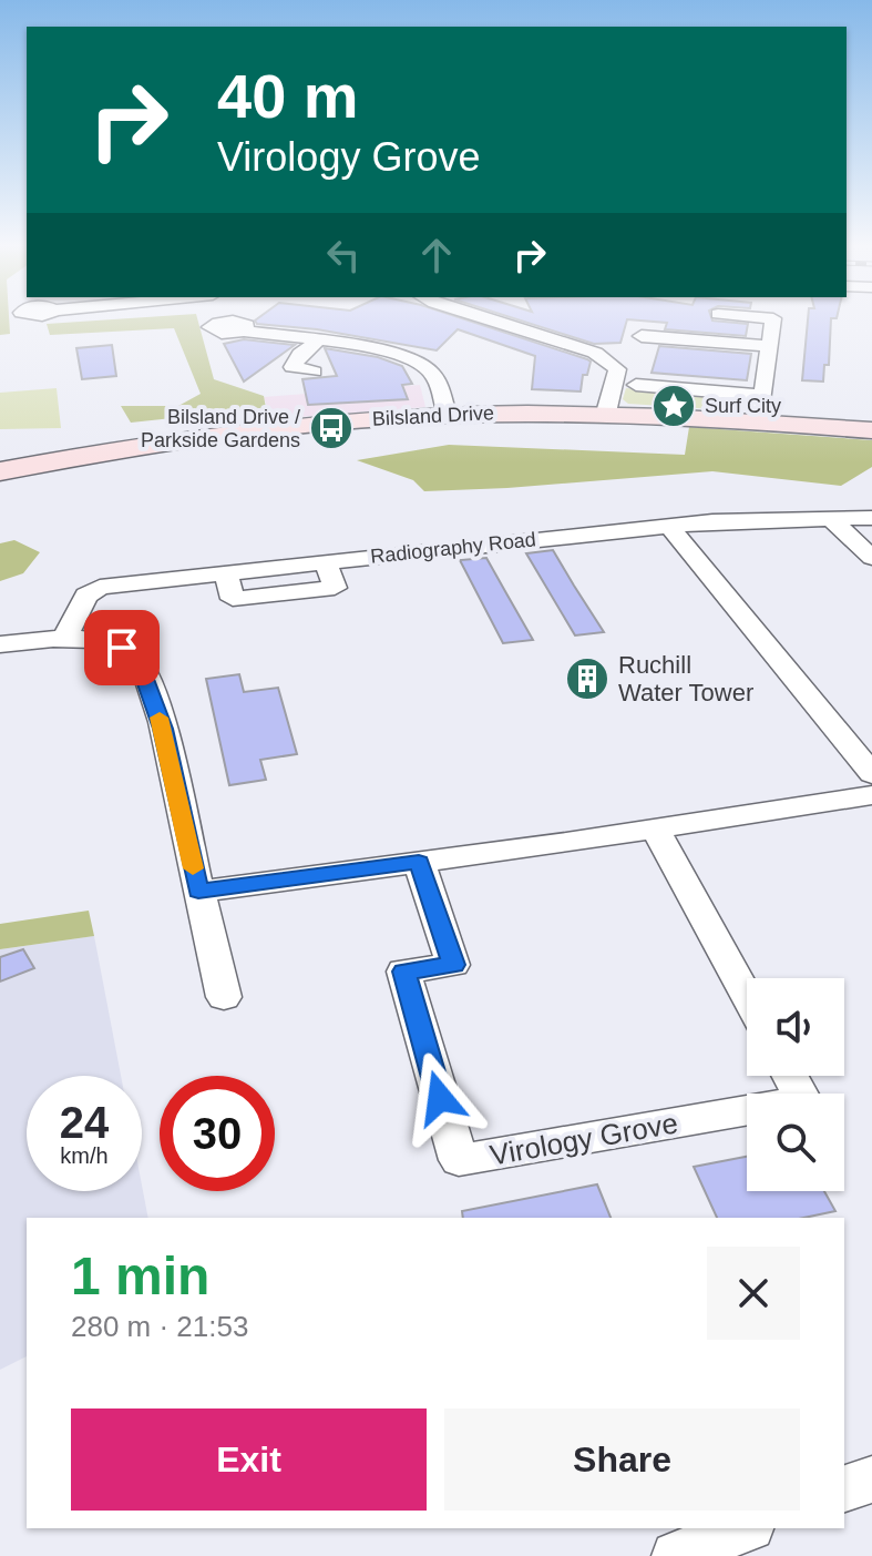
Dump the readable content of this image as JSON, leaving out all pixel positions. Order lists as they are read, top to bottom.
{
  "streets": {
    "main road": ["Bilsland Drive"],
    "street": ["Radiography Road", "Virology Grove"]
  },
  "places": {
    "place": ["Surf City"],
    "bus stop": ["Bilsland Drive / Parkside Gardens"],
    "building": ["Ruchill Water Tower"]
  },
  "page": {
    "turn": ["40 m", "Virology Grove"],
    "speed": "24 km/h",
    "limit": "30",
    "heading": ["1 min", "280 m · 21:53"],
    "buttons": ["Exit", "Share"]
  }
}
